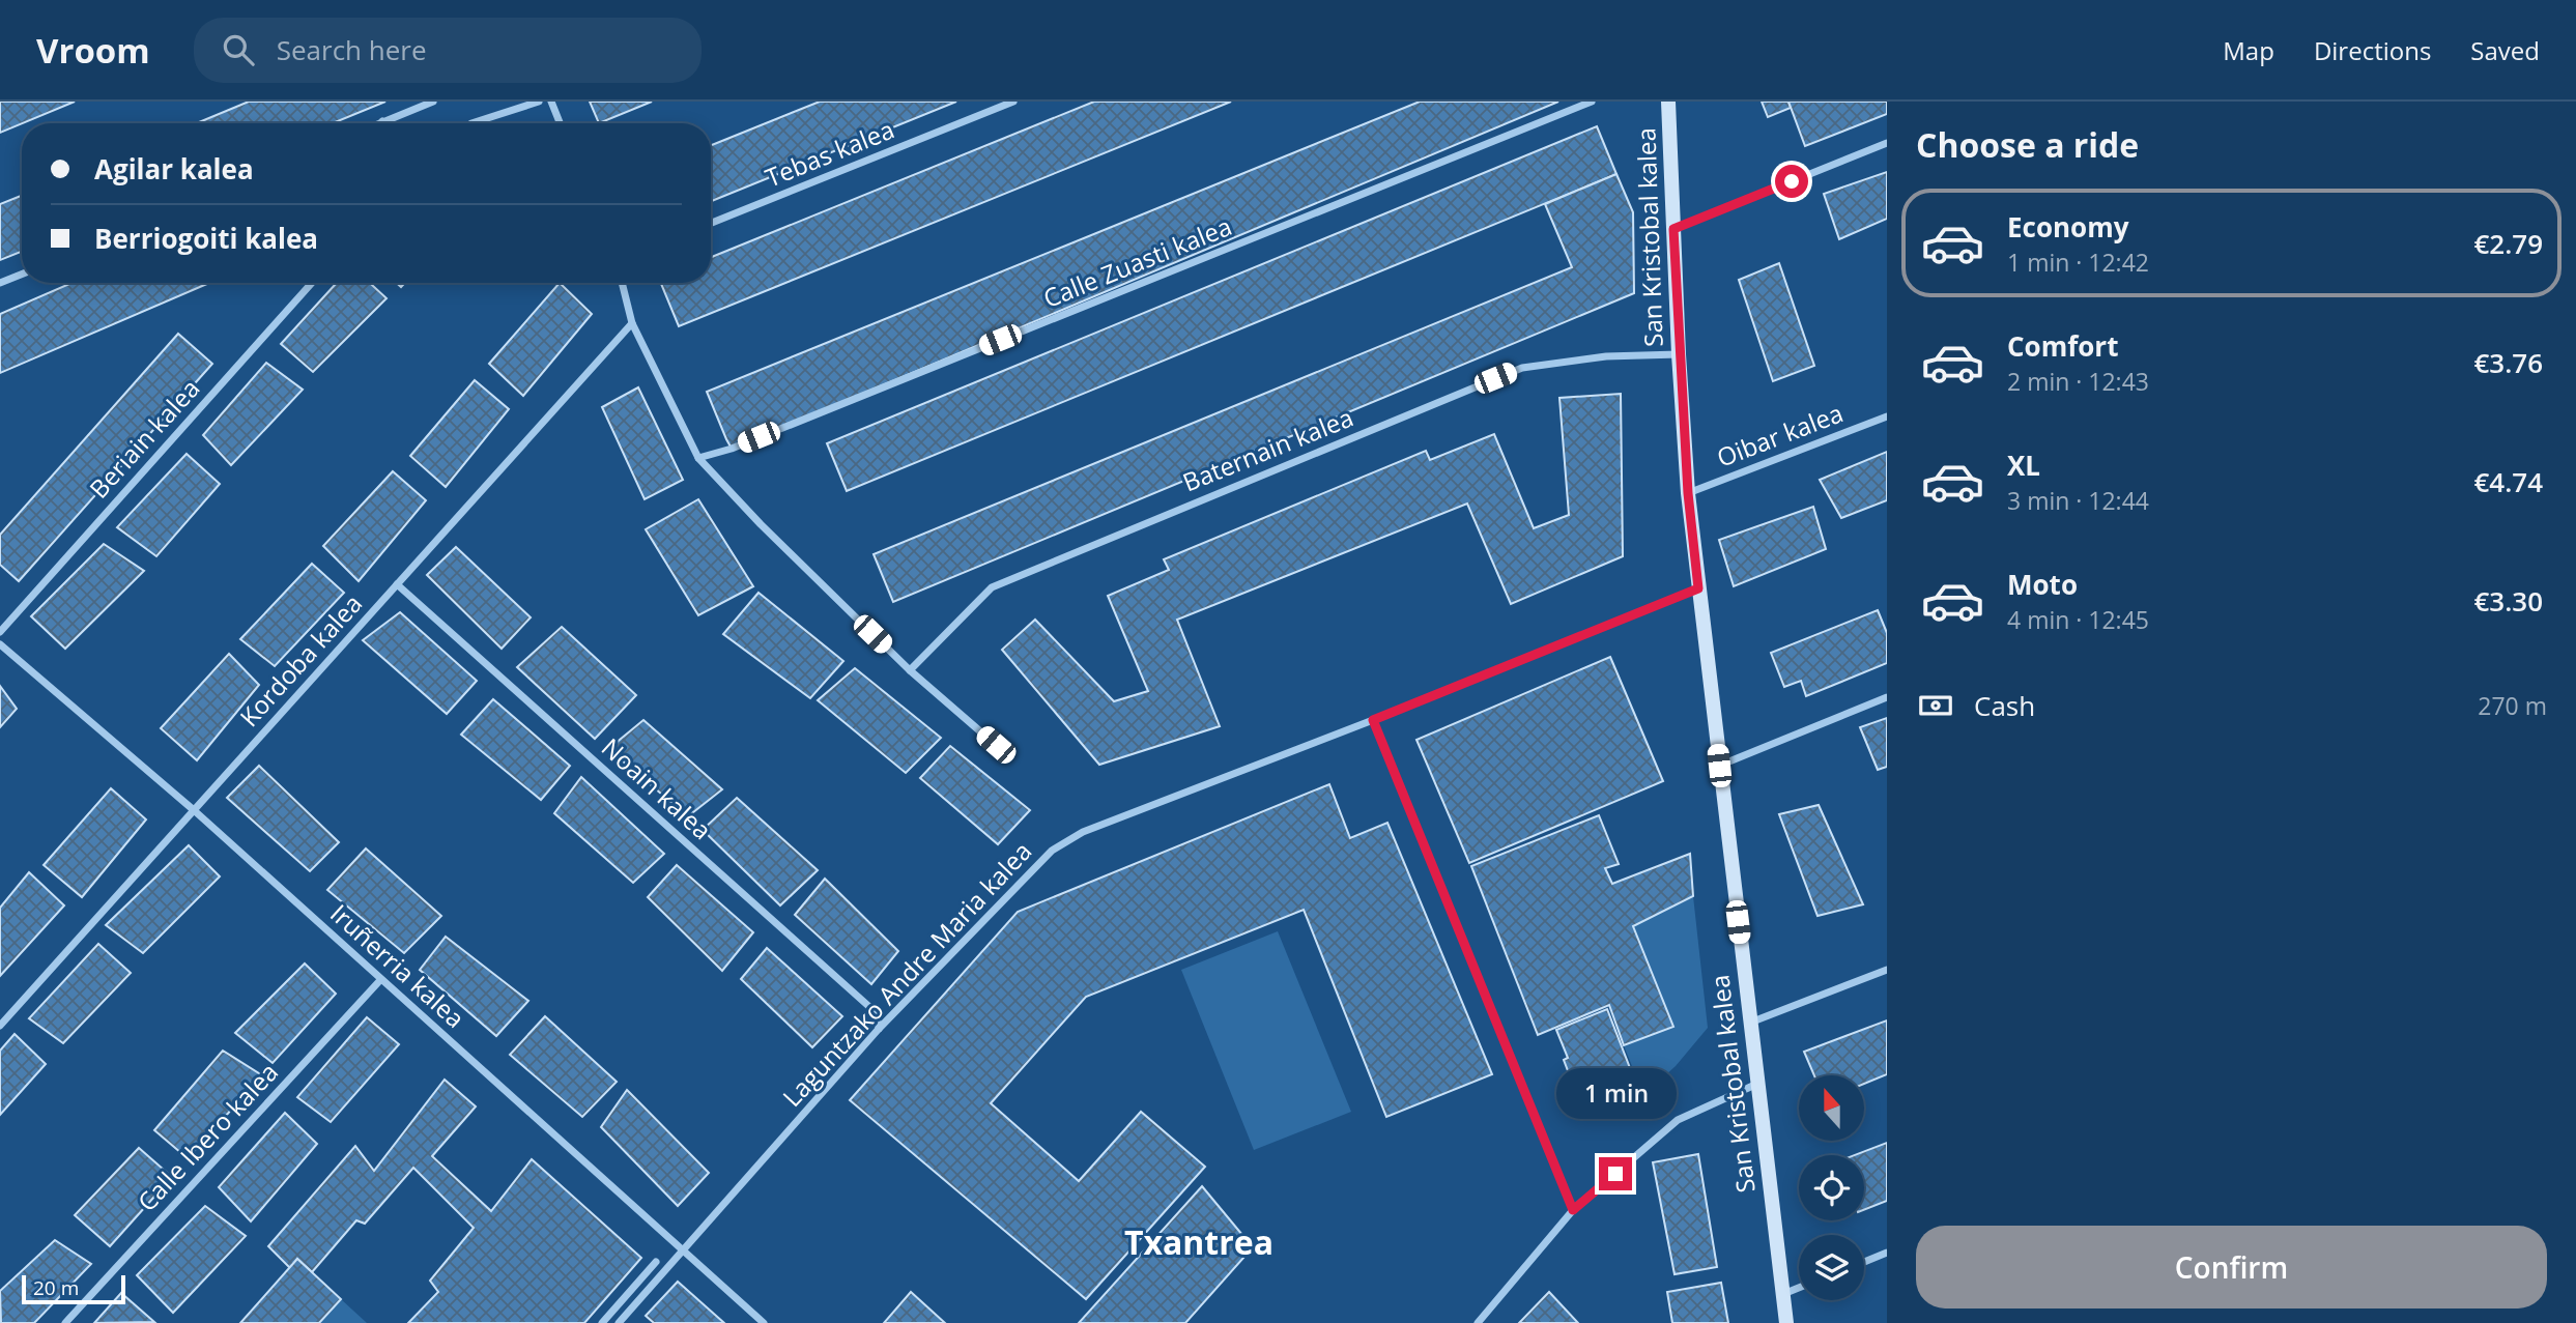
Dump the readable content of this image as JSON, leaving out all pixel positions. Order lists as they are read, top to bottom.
{
  "streets": {
    "main road": ["San Kristobal kalea"],
    "street": [
      "Tebas kalea",
      "Calle Zuasti kalea",
      "Oibar kalea",
      "Beriain kalea",
      "Baternain kalea",
      "Kordoba kalea",
      "Noain kalea",
      "Iruñerria kalea",
      "Laguntzako Andre Maria kalea",
      "Calle Ibero kalea"
    ]
  },
  "crossings": [
    ["San Kristobal kalea", "Oibar kalea"],
    ["San Kristobal kalea", "Baternain kalea"],
    ["San Kristobal kalea", "Laguntzako Andre Maria kalea"],
    ["Kordoba kalea", "Noain kalea"],
    ["Kordoba kalea", "Iruñerria kalea"],
    ["Noain kalea", "Laguntzako Andre Maria kalea"],
    ["Iruñerria kalea", "Laguntzako Andre Maria kalea"],
    ["Iruñerria kalea", "Calle Ibero kalea"]
  ],
  "districts": ["Txantrea"],
  "scale_bar": "20 m",
  "north": "top",
  "page": {
    "header": "Vroom",
    "search": "Search here",
    "nav": ["Map", "Directions", "Saved"],
    "heading": "Choose a ride",
    "banner": ["Agilar kalea", "Berriogoiti kalea"],
    "list": [
      {
        "name": "Economy",
        "note": "1 min · 12:42",
        "value": "€2.79"
      },
      {
        "name": "Comfort",
        "note": "2 min · 12:43",
        "value": "€3.76"
      },
      {
        "name": "XL",
        "note": "3 min · 12:44",
        "value": "€4.74"
      },
      {
        "name": "Moto",
        "note": "4 min · 12:45",
        "value": "€3.30"
      }
    ],
    "pay": ["Cash", "270 m"],
    "bubble": "1 min",
    "buttons": "Confirm",
    "scale": "20 m"
  }
}
